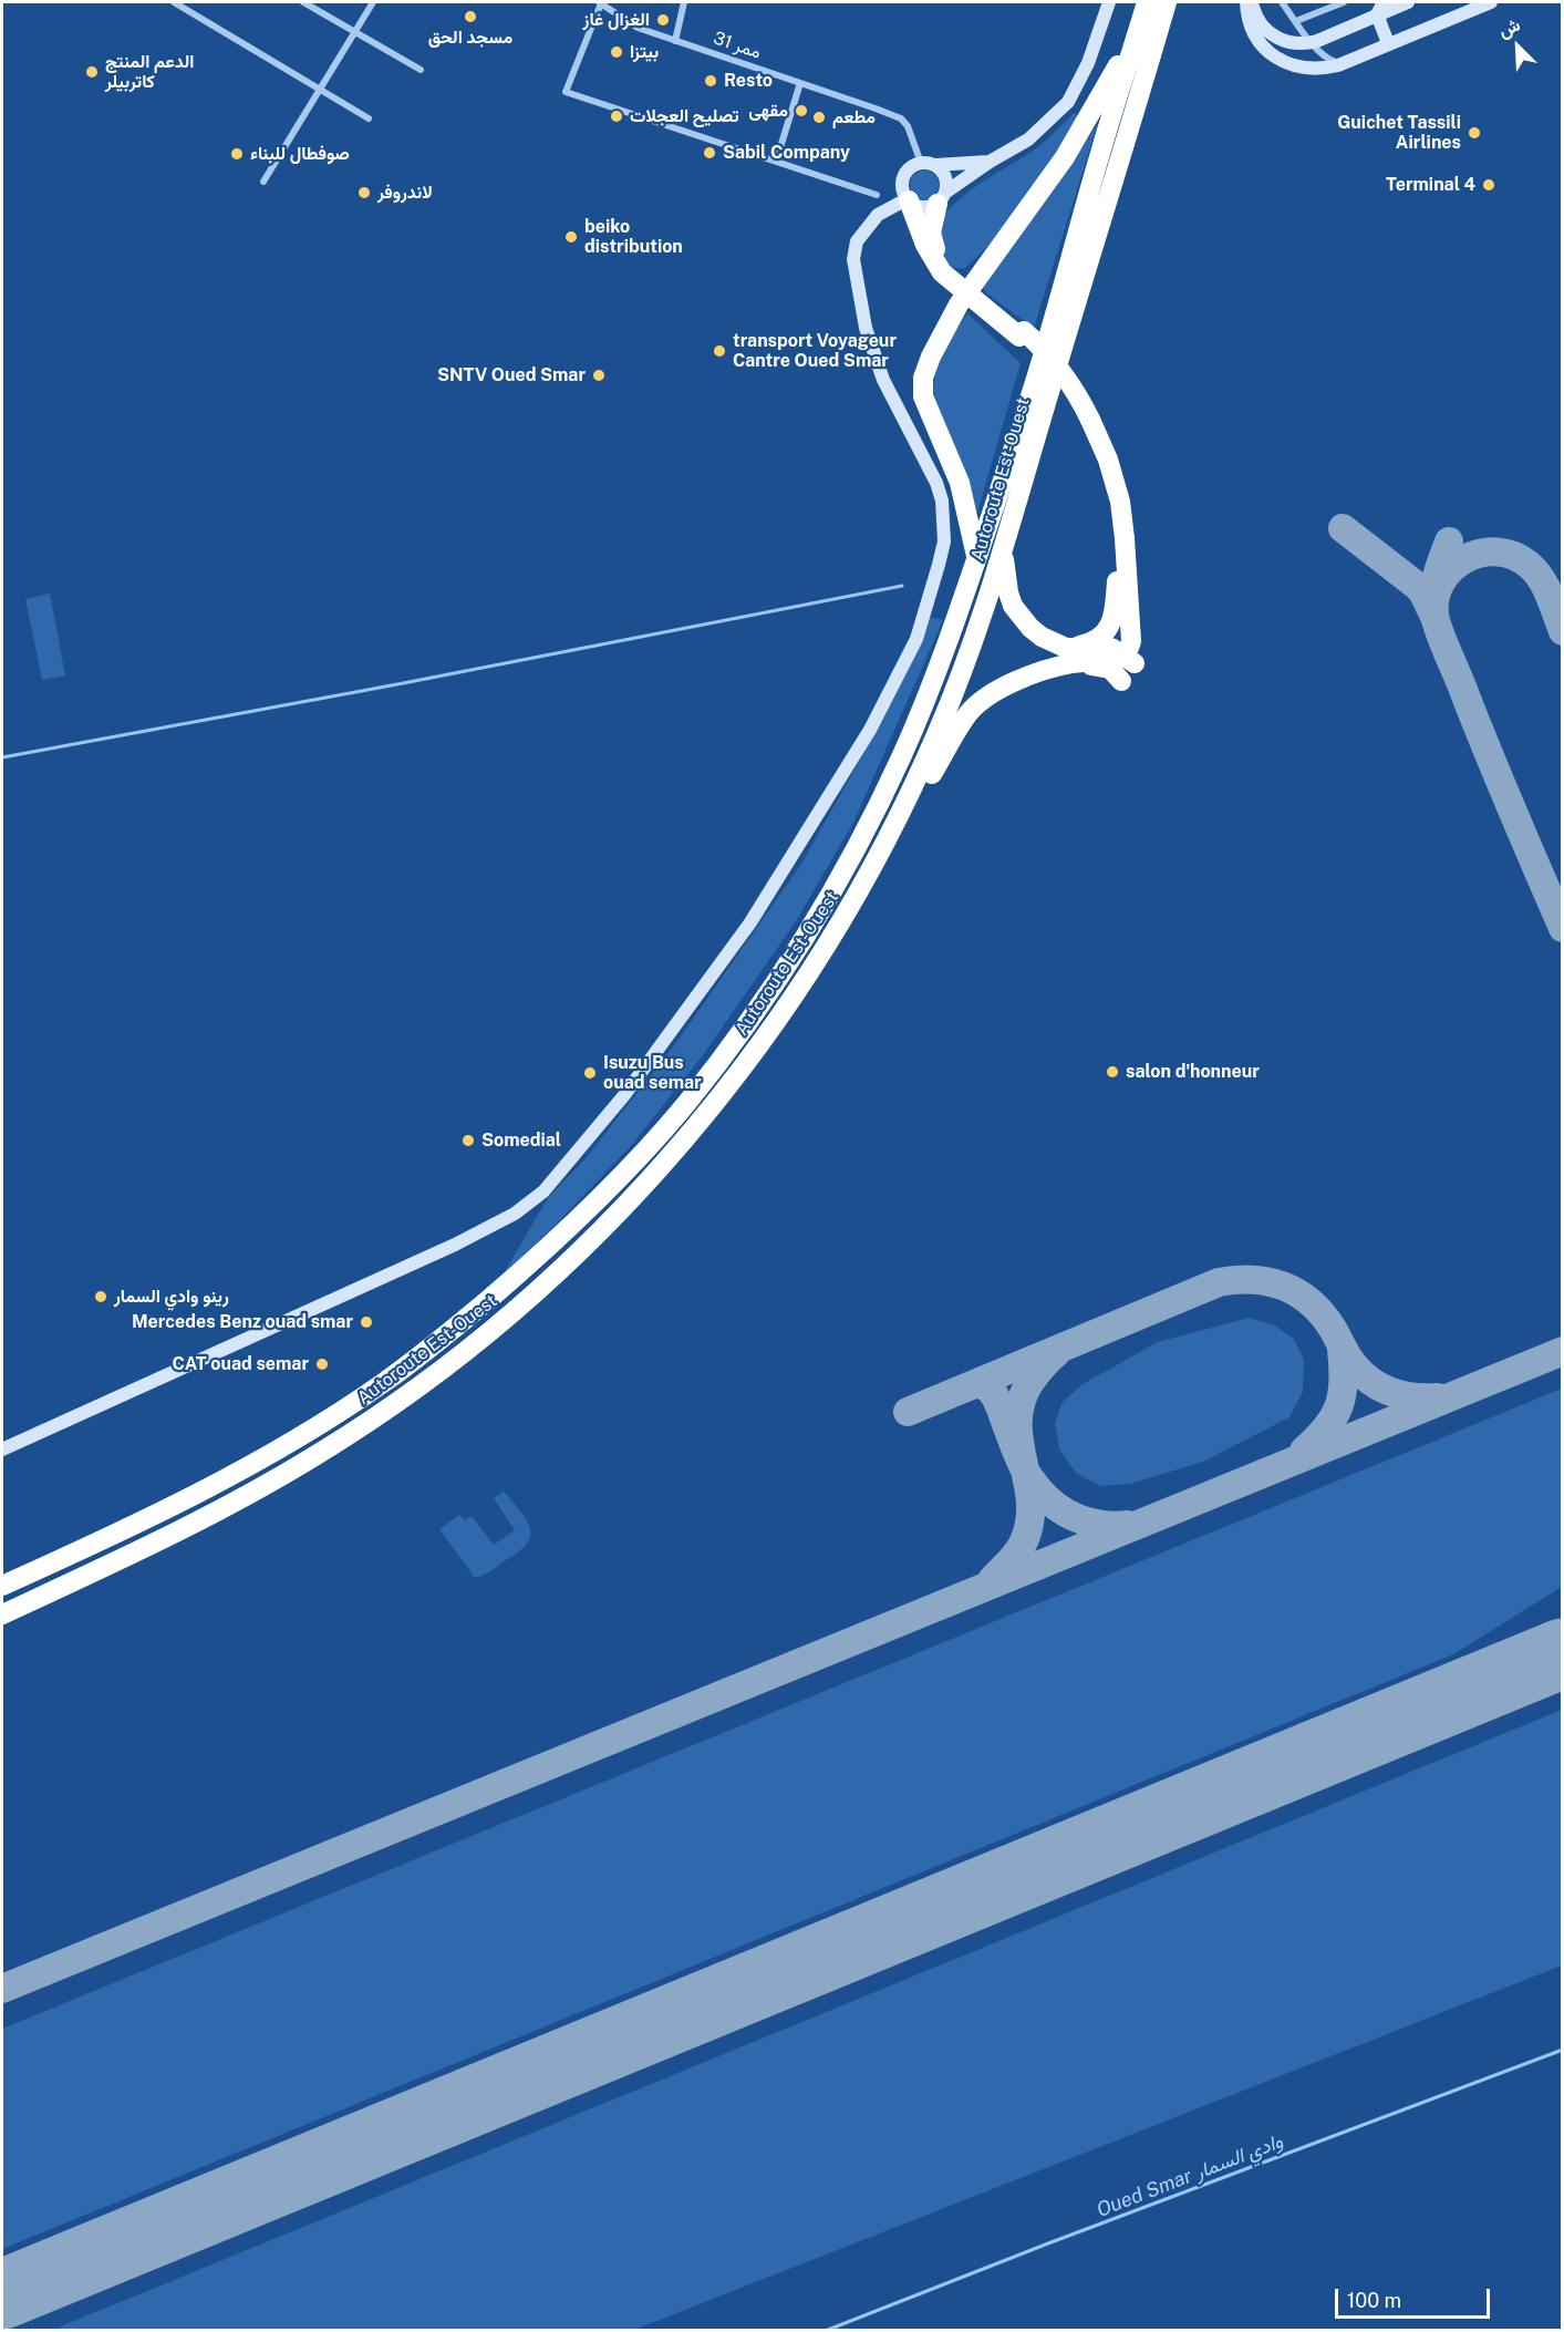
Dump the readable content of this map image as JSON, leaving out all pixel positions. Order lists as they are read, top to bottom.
{
  "streets": {
    "highway": ["Autoroute Est-Ouest"],
    "street": ["ممر 31"]
  },
  "water": ["Oued Smar وادي السمار"],
  "places": [
    "مسجد الحق",
    "الغزال غاز",
    "بيتزا",
    "الدعم المنتج كاتربيلر",
    "Resto",
    "مقهى",
    "تصليح العجلات",
    "مطعم",
    "Guichet Tassili Airlines",
    "Sabil Company",
    "صوفطال للبناء",
    "Terminal 4",
    "لاندروفر",
    "beiko distribution",
    "transport Voyageur Cantre Oued Smar",
    "SNTV Oued Smar",
    "salon d'honneur",
    "Isuzu Bus ouad semar",
    "Somedial",
    "رينو وادي السمار",
    "Mercedes Benz ouad smar",
    "CAT ouad semar"
  ],
  "scale_bar": "100 m",
  "north": "top left"
}
